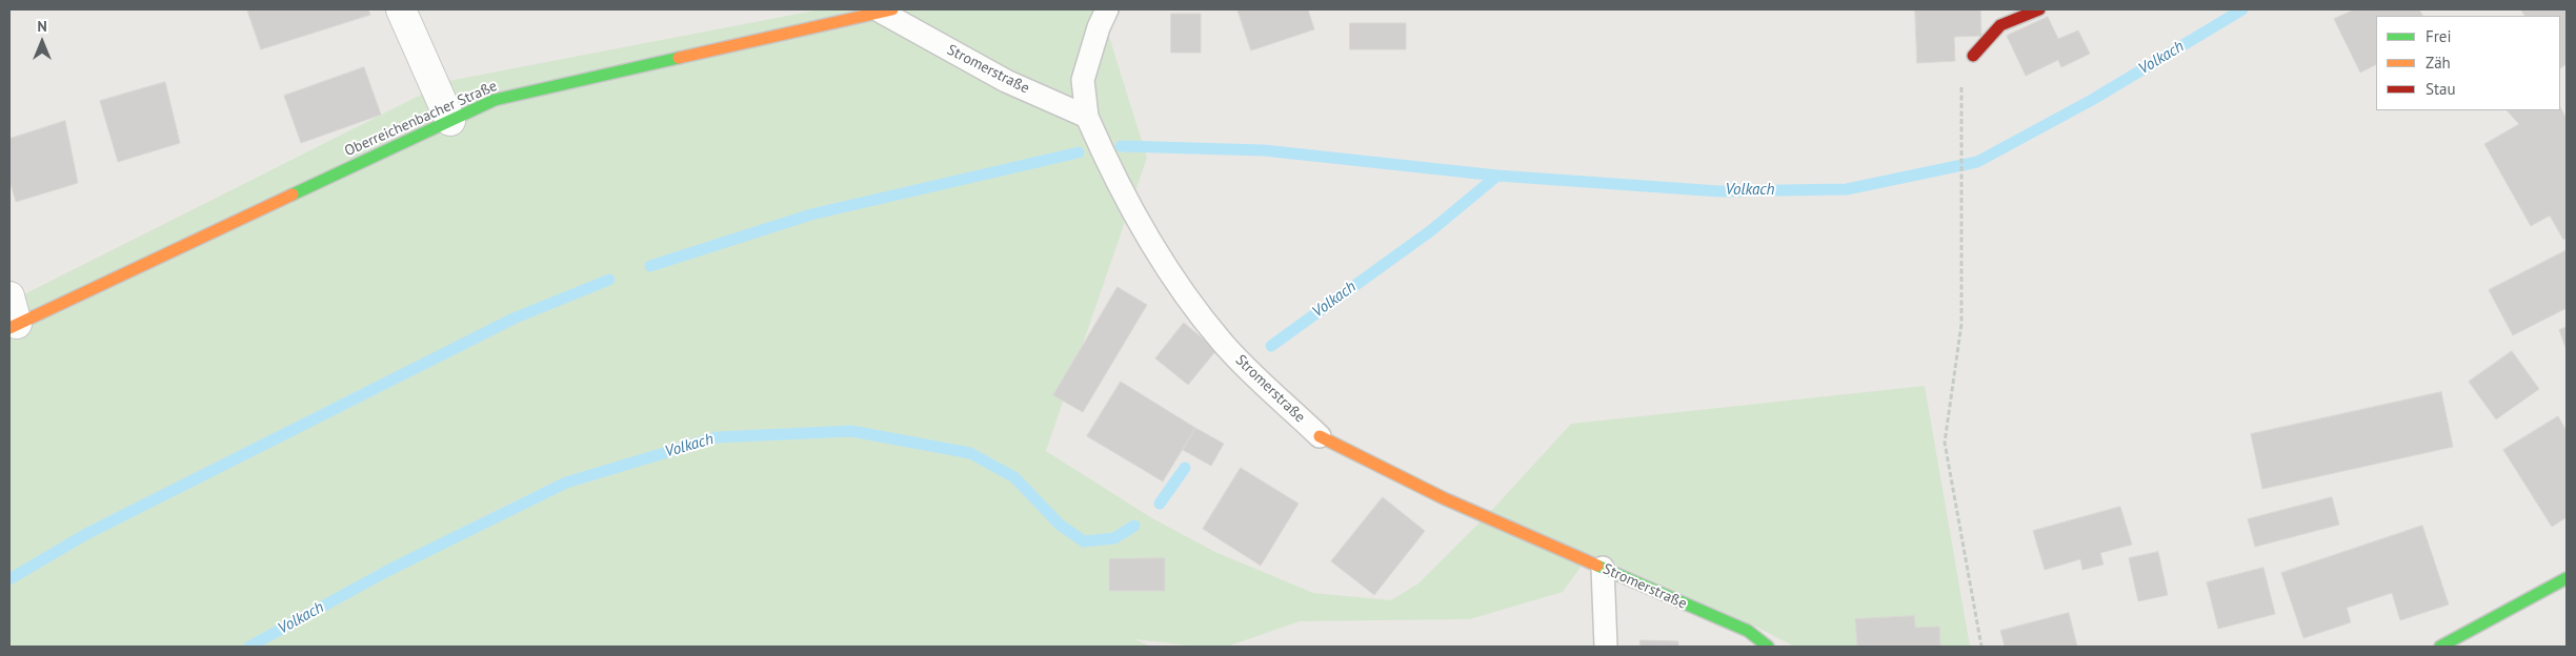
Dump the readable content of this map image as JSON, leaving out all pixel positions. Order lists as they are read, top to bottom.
{
  "streets": {
    "street": ["Stromerstraße", "Oberreichenbacher Straße"]
  },
  "crossings": [
    ["Stromerstraße", "Oberreichenbacher Straße"]
  ],
  "water": ["Volkach"],
  "legend": ["Frei", "Zäh", "Stau"],
  "north": "top"
}
